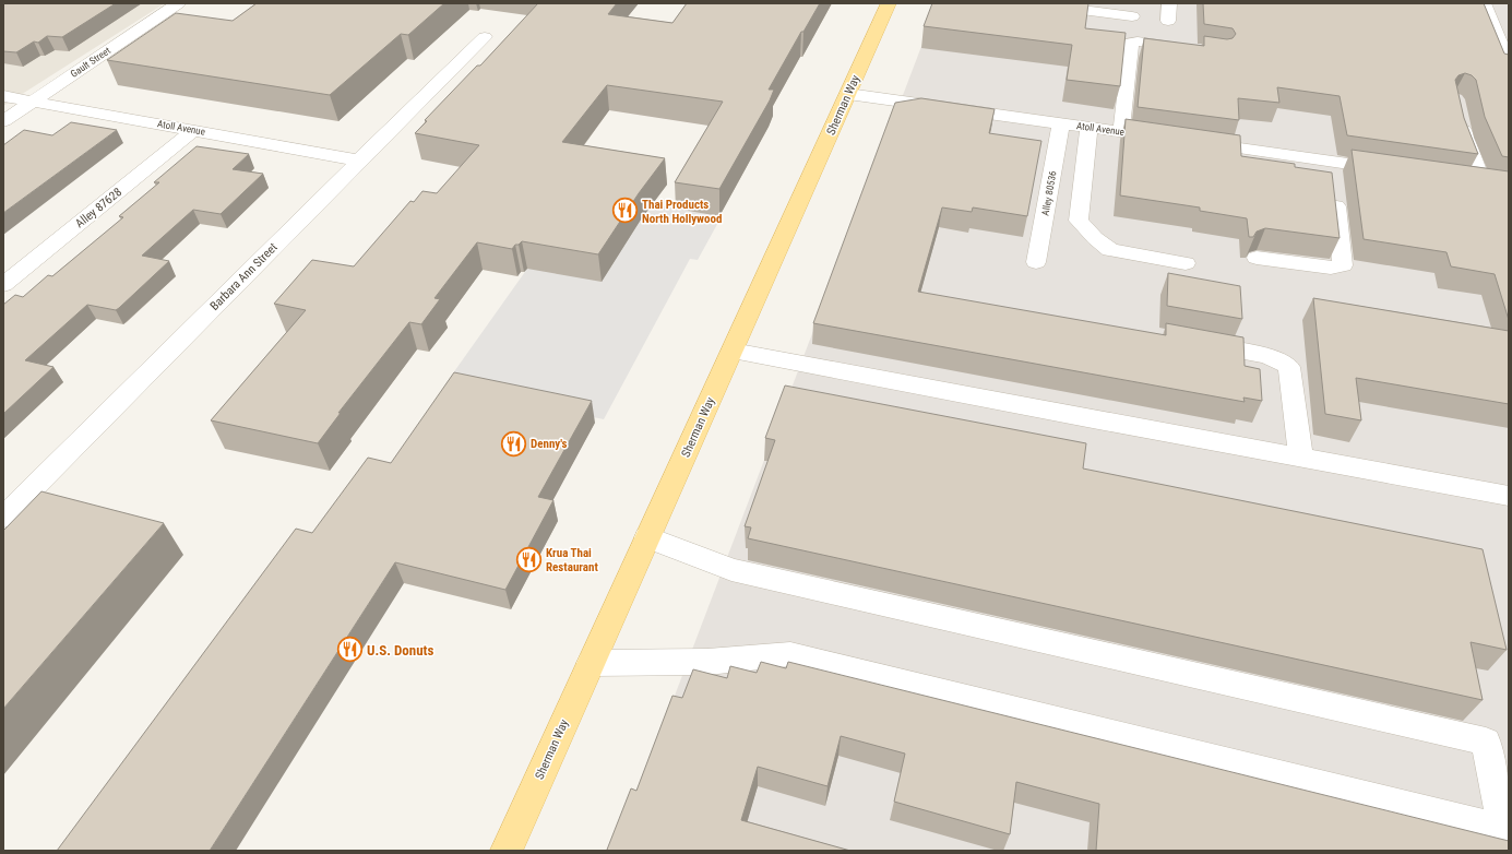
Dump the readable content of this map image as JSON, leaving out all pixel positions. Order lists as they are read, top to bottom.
{
  "streets": {
    "main road": ["Sherman Way"],
    "street": [
      "Gault Street",
      "Atoll Avenue",
      "Alley 80536",
      "Alley 87628",
      "Barbara Ann Street"
    ]
  },
  "crossings": [
    ["Gault Street", "Atoll Avenue"],
    ["Sherman Way", "Atoll Avenue"],
    ["Atoll Avenue", "Alley 80536"],
    ["Atoll Avenue", "Alley 87628"],
    ["Atoll Avenue", "Barbara Ann Street"]
  ],
  "places": {
    "restaurant": [
      "Thai Products North Hollywood",
      "Denny's",
      "Krua Thai Restaurant",
      "U.S. Donuts"
    ]
  }
}
